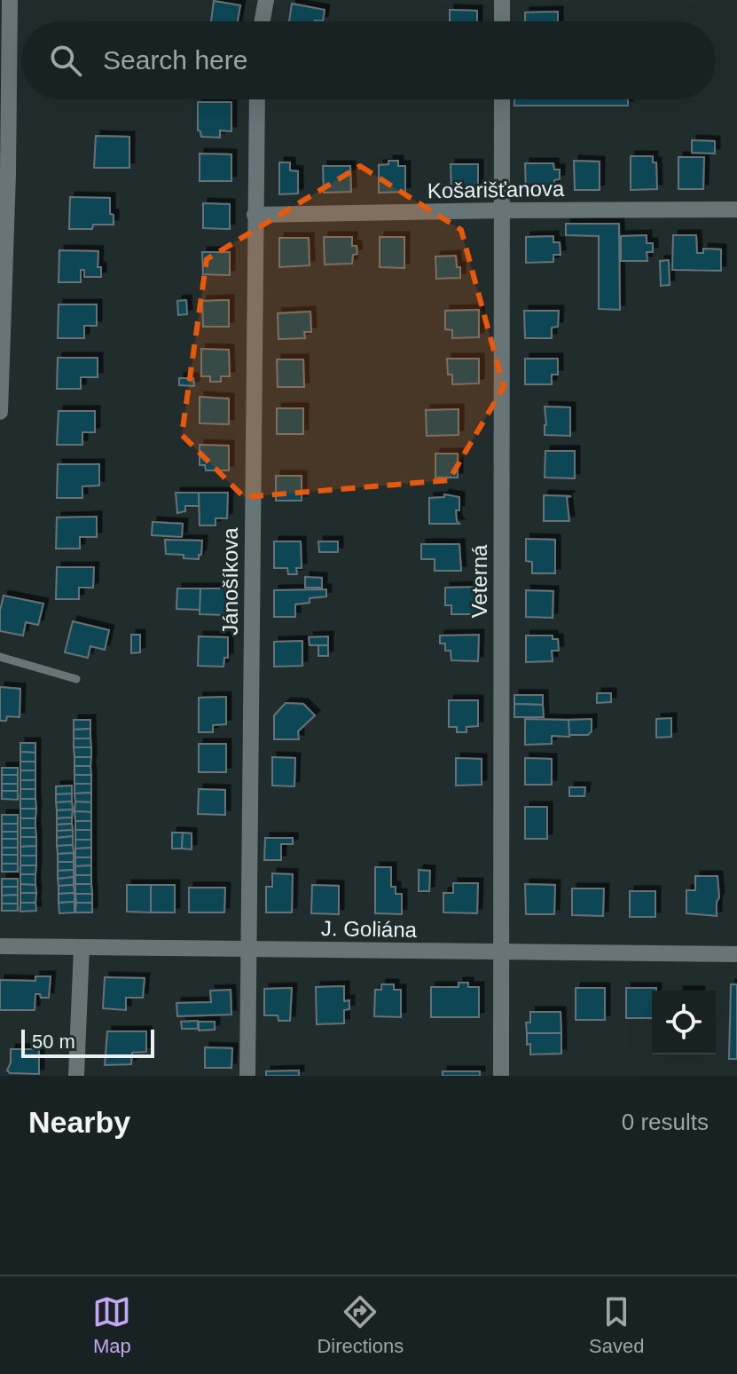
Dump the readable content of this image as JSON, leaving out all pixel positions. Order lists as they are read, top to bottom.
{
  "streets": {
    "street": [
      "Košarišťanova",
      "Jánošíkova",
      "Veterná",
      "J. Goliána"
    ]
  },
  "crossings": [
    ["Košarišťanova", "Jánošíkova"],
    ["Košarišťanova", "Veterná"],
    ["Jánošíkova", "J. Goliána"],
    ["Veterná", "J. Goliána"]
  ],
  "scale_bar": "50 m",
  "page": {
    "search": "Search here",
    "scale": "50 m",
    "heading": ["Nearby", "0 results"],
    "nav": ["Map", "Directions", "Saved"]
  }
}
